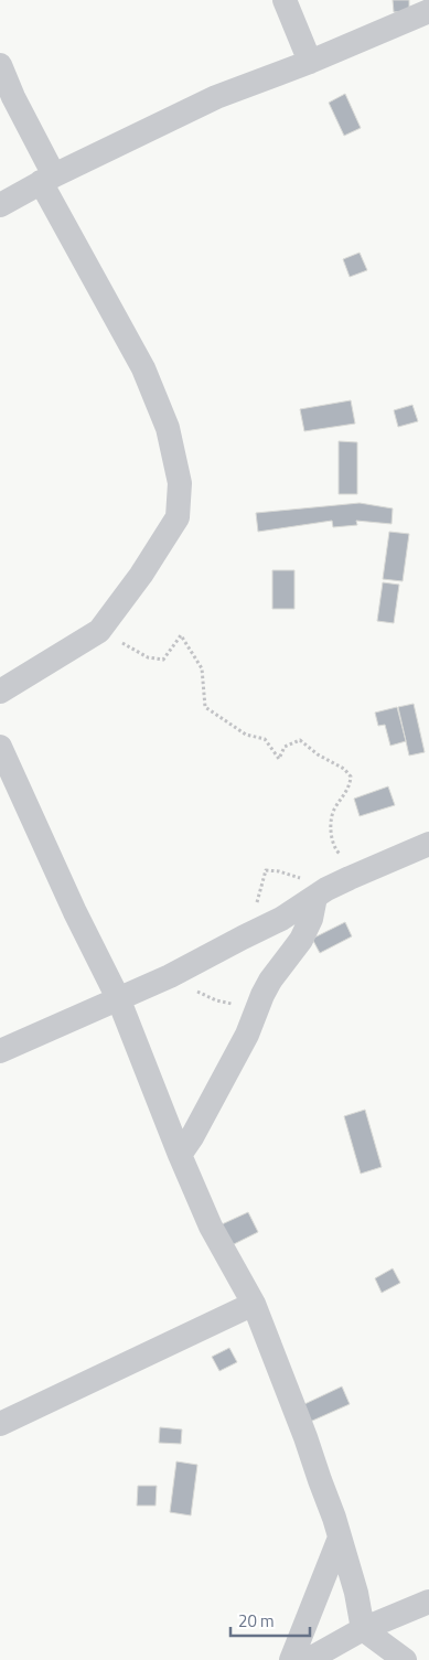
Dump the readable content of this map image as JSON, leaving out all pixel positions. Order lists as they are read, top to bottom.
{
  "scale_bar": "20 m"
}
